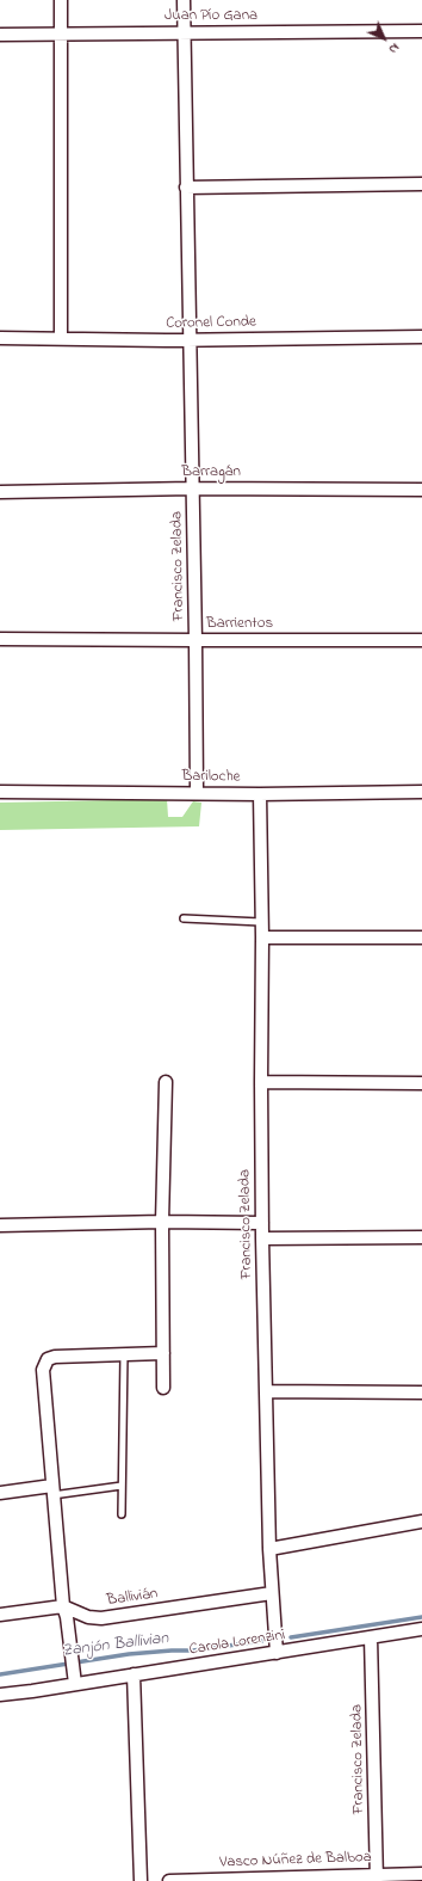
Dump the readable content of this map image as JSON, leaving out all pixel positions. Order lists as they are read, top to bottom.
{
  "streets": {
    "street": [
      "Juan Pío Gana",
      "Coronel Conde",
      "Barragán",
      "Francisco Zelada",
      "Barrientos",
      "Bariloche",
      "Ballivián",
      "Carola Lorenzini",
      "Vasco Núñez de Balboa"
    ]
  },
  "crossings": [
    ["Juan Pío Gana", "Francisco Zelada"],
    ["Coronel Conde", "Francisco Zelada"],
    ["Barragán", "Francisco Zelada"],
    ["Francisco Zelada", "Barrientos"],
    ["Francisco Zelada", "Bariloche"],
    ["Francisco Zelada", "Ballivián"],
    ["Francisco Zelada", "Carola Lorenzini"],
    ["Francisco Zelada", "Vasco Núñez de Balboa"]
  ],
  "water": ["Zanjón Ballivian"],
  "north": "bottom right"
}
